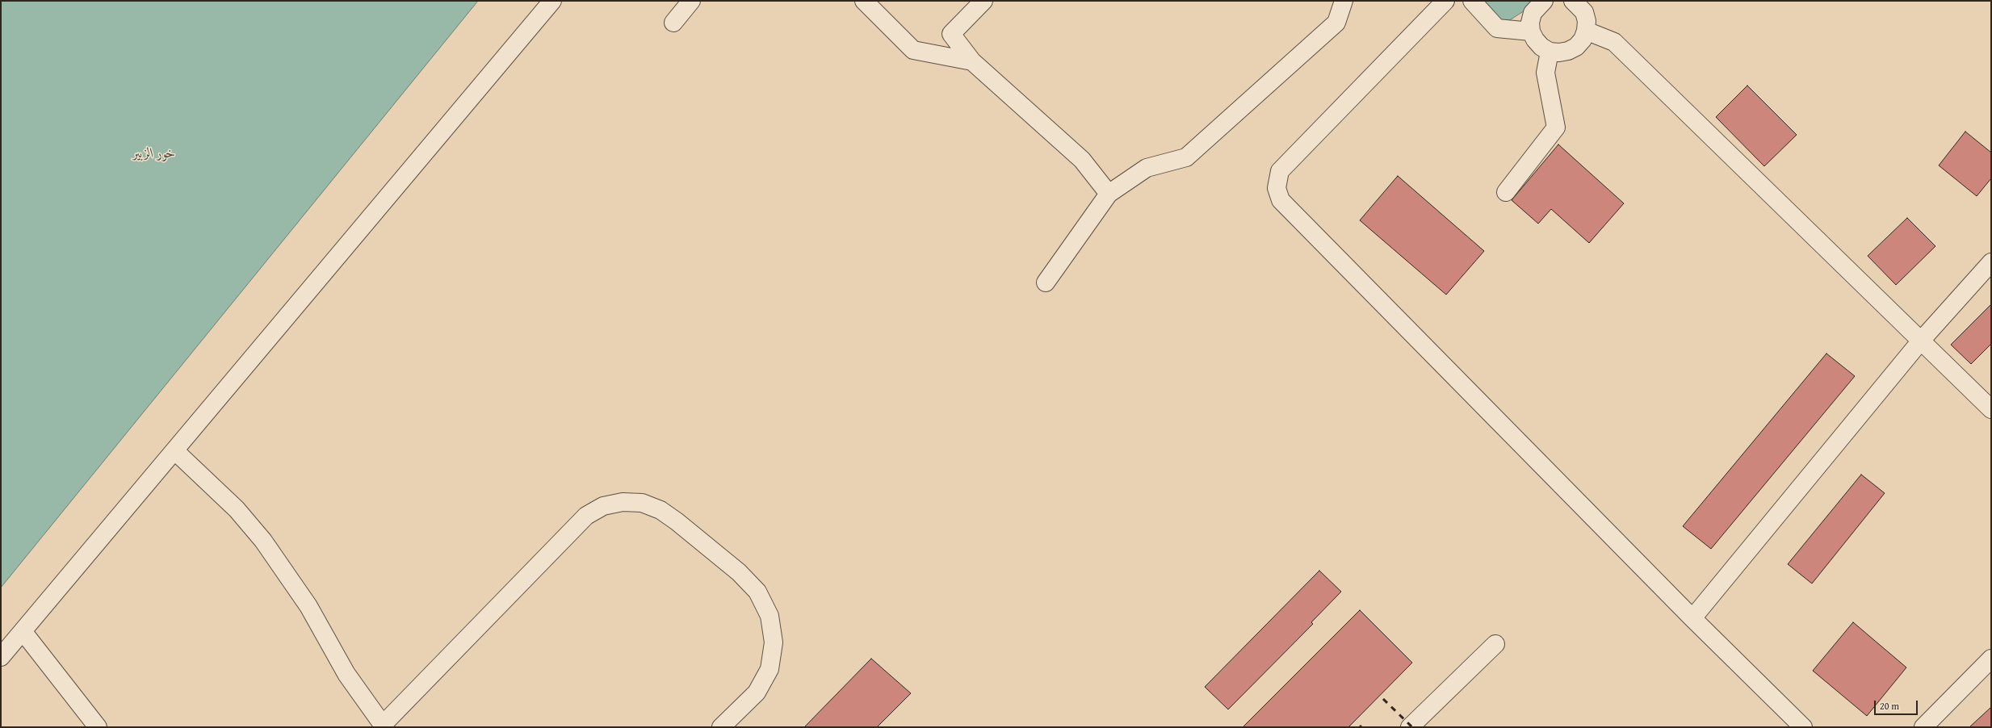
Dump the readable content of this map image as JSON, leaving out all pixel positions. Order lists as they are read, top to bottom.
{
  "water": ["خور الزبير"],
  "scale_bar": "20 m"
}
